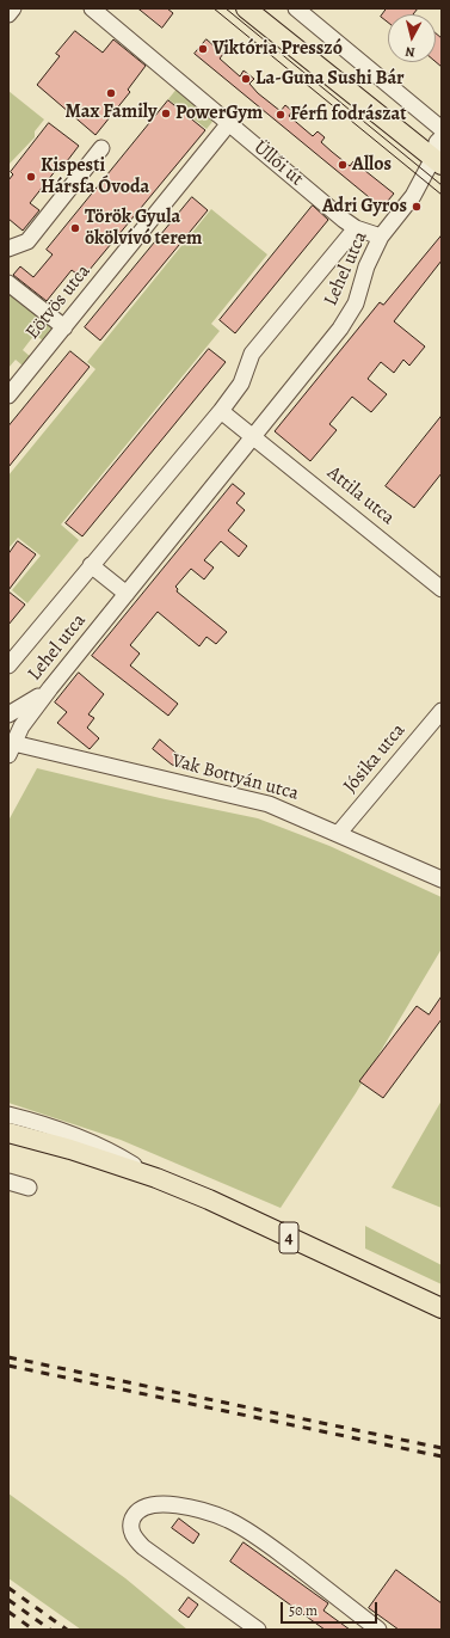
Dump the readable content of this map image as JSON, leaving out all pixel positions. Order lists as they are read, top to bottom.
{
  "streets": {
    "main road": ["4"],
    "street": [
      "Üllői út",
      "Lehel utca",
      "Eötvös utca",
      "Attila utca",
      "Jósika utca",
      "Vak Bottyán utca"
    ]
  },
  "crossings": [
    ["Üllői út", "Lehel utca"],
    ["Üllői út", "Eötvös utca"],
    ["Lehel utca", "Attila utca"],
    ["Lehel utca", "Vak Bottyán utca"],
    ["Jósika utca", "Vak Bottyán utca"]
  ],
  "places": [
    "Viktória Presszó",
    "La-Guna Sushi Bár",
    "Max Family",
    "PowerGym",
    "Férfi fodrászat",
    "Allos",
    "Kispesti Hársfa Óvoda",
    "Adri Gyros",
    "Török Gyula ökölvívó terem"
  ],
  "scale_bar": "50 m",
  "north": "bottom"
}
